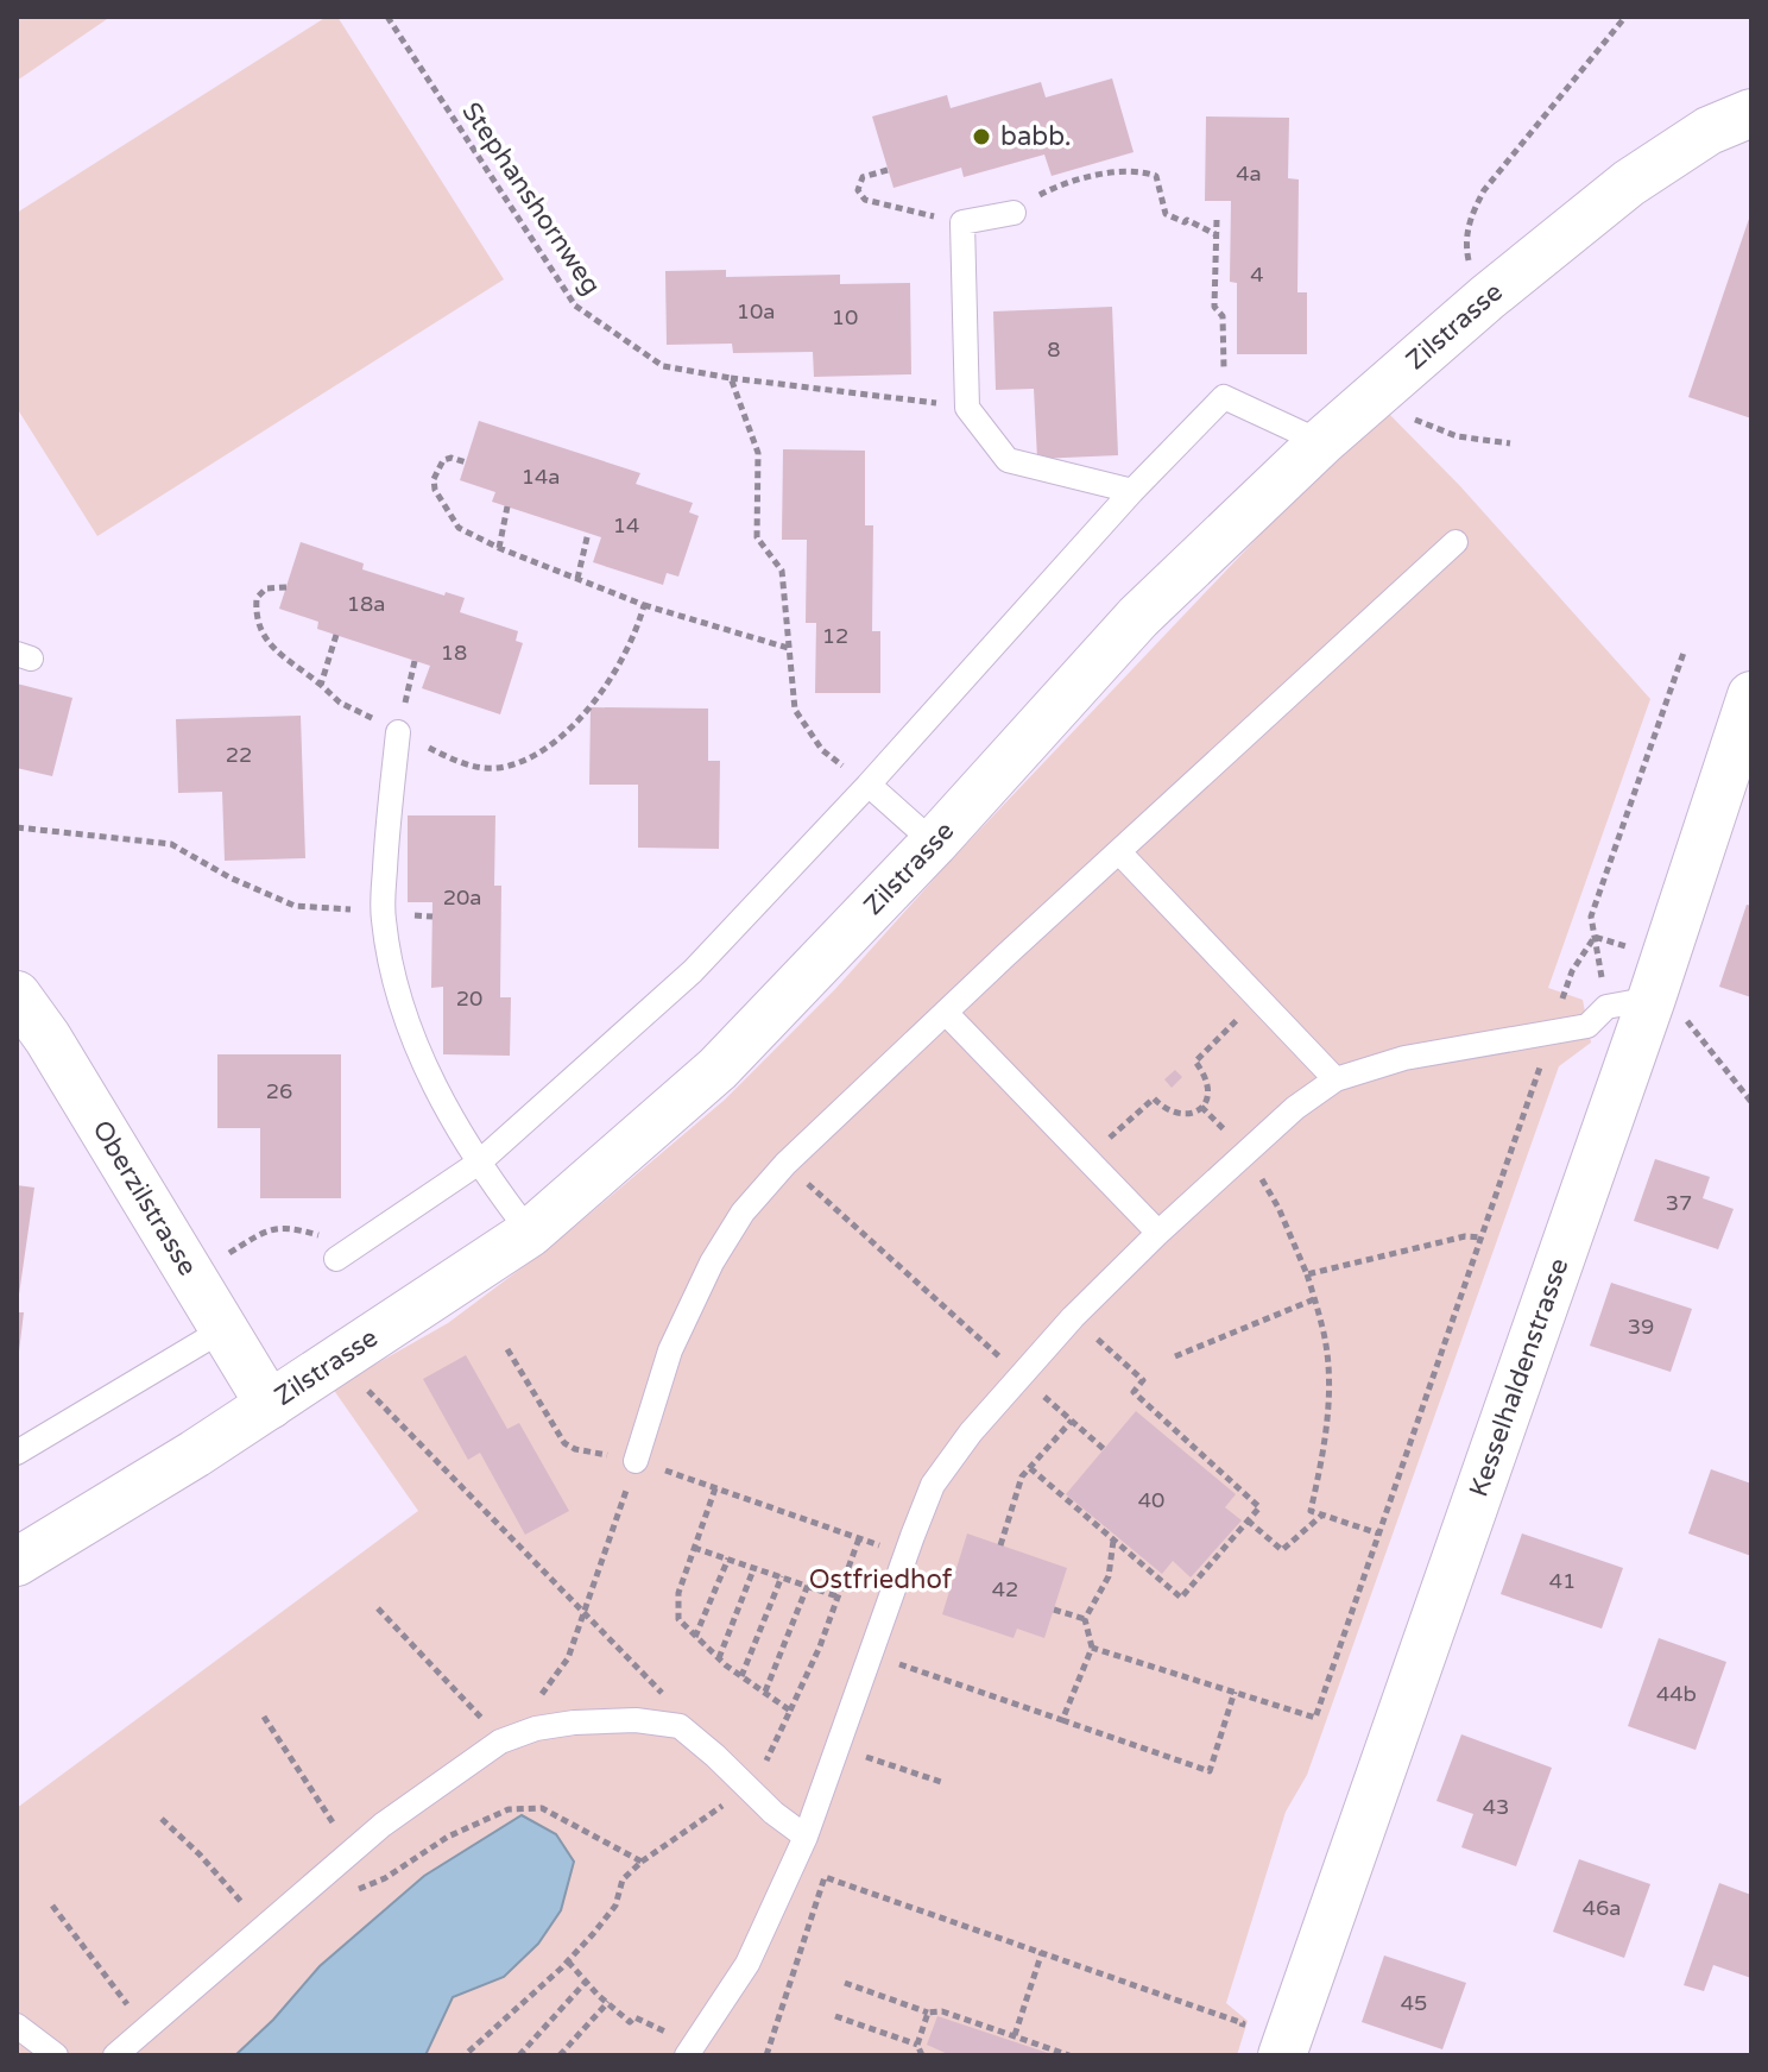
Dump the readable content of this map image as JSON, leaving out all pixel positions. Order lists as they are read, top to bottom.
{
  "streets": {
    "street": ["Zilstrasse", "Oberzilstrasse", "Kesselhaldenstrasse"],
    "path": ["Stephanshornweg"]
  },
  "crossings": [
    ["Zilstrasse", "Oberzilstrasse"]
  ],
  "parks": ["Ostfriedhof"],
  "places": ["babb."],
  "house_numbers": [
    "4a",
    "4",
    "10a",
    "10",
    "8",
    "14a",
    "14",
    "18a",
    "12",
    "18",
    "22",
    "20a",
    "20",
    "26",
    "37",
    "39",
    "40",
    "41",
    "42",
    "44b",
    "43",
    "46a",
    "45"
  ]
}
